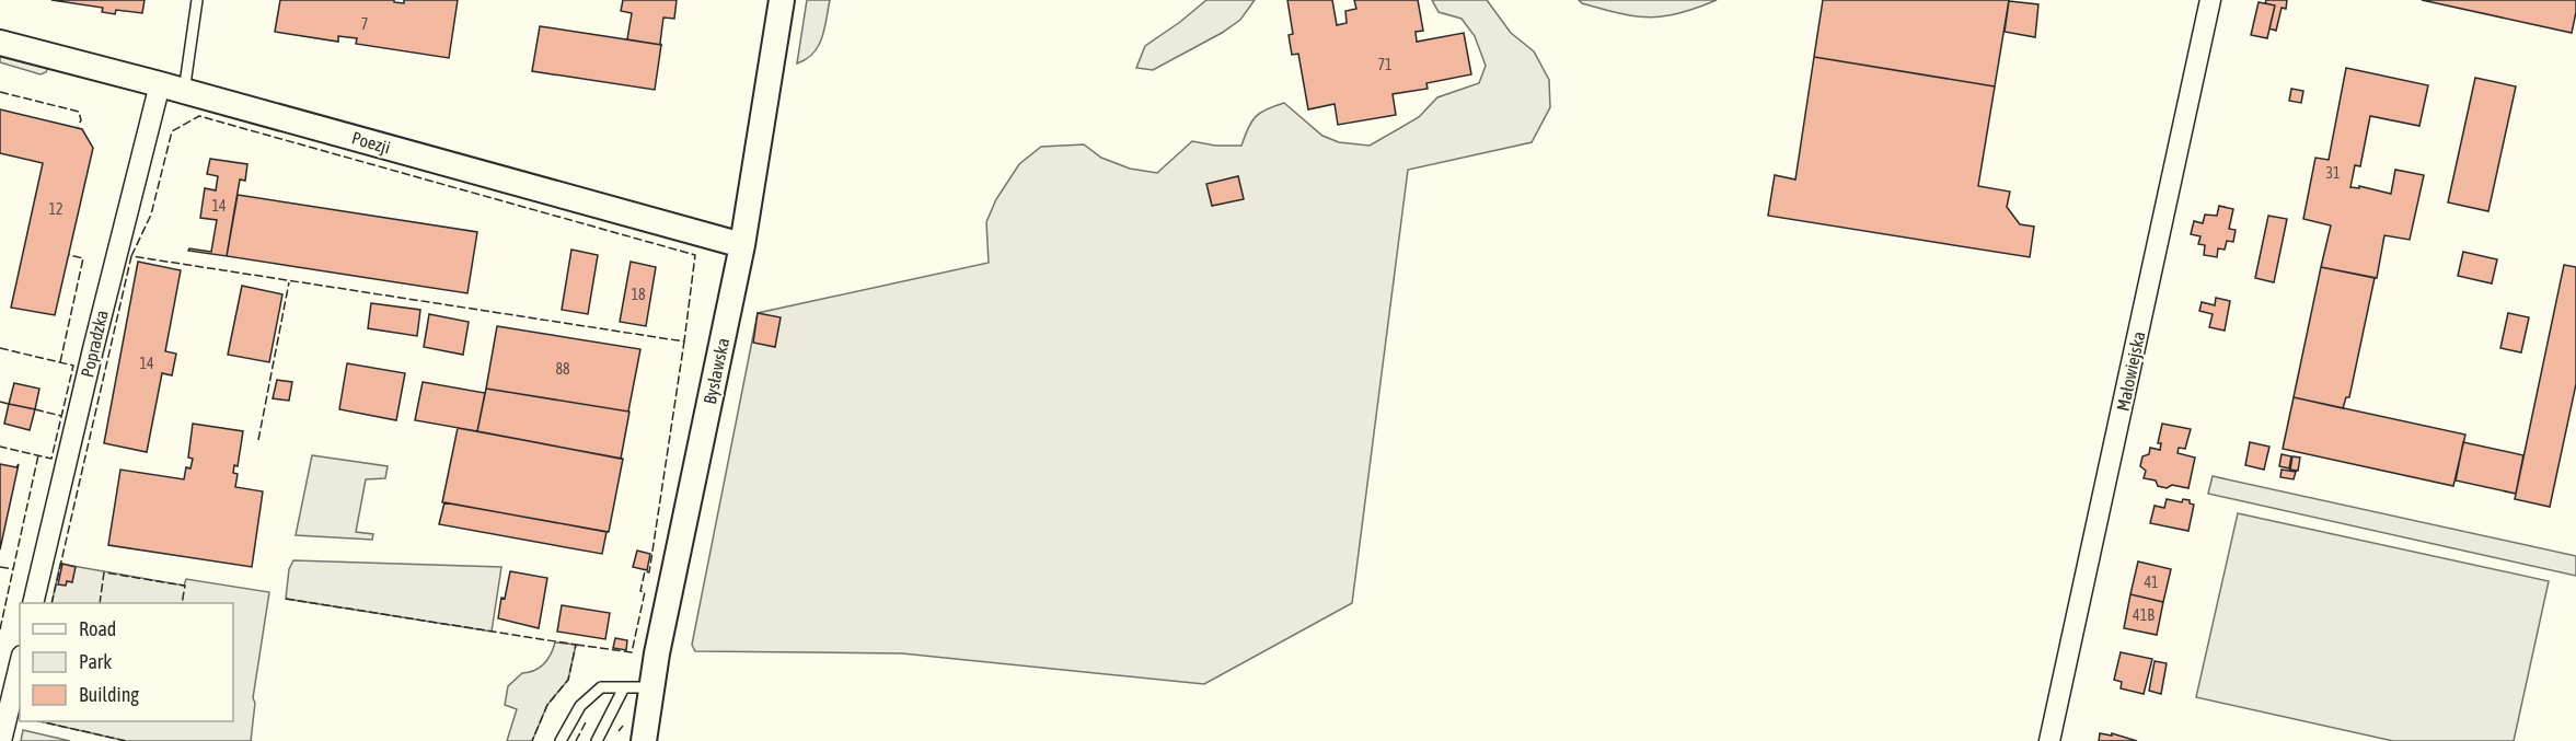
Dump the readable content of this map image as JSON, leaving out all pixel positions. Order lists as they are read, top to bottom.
{
  "streets": {
    "street": [
      "Poezji",
      "Popradzka",
      "Bysławska",
      "Małowiejska"
    ]
  },
  "crossings": [
    ["Poezji", "Popradzka"],
    ["Poezji", "Bysławska"]
  ],
  "house_numbers": [
    "7",
    "71",
    "31",
    "14",
    "12",
    "18",
    "14",
    "88",
    "41",
    "41B"
  ],
  "legend": ["Road", "Park", "Building"]
}
